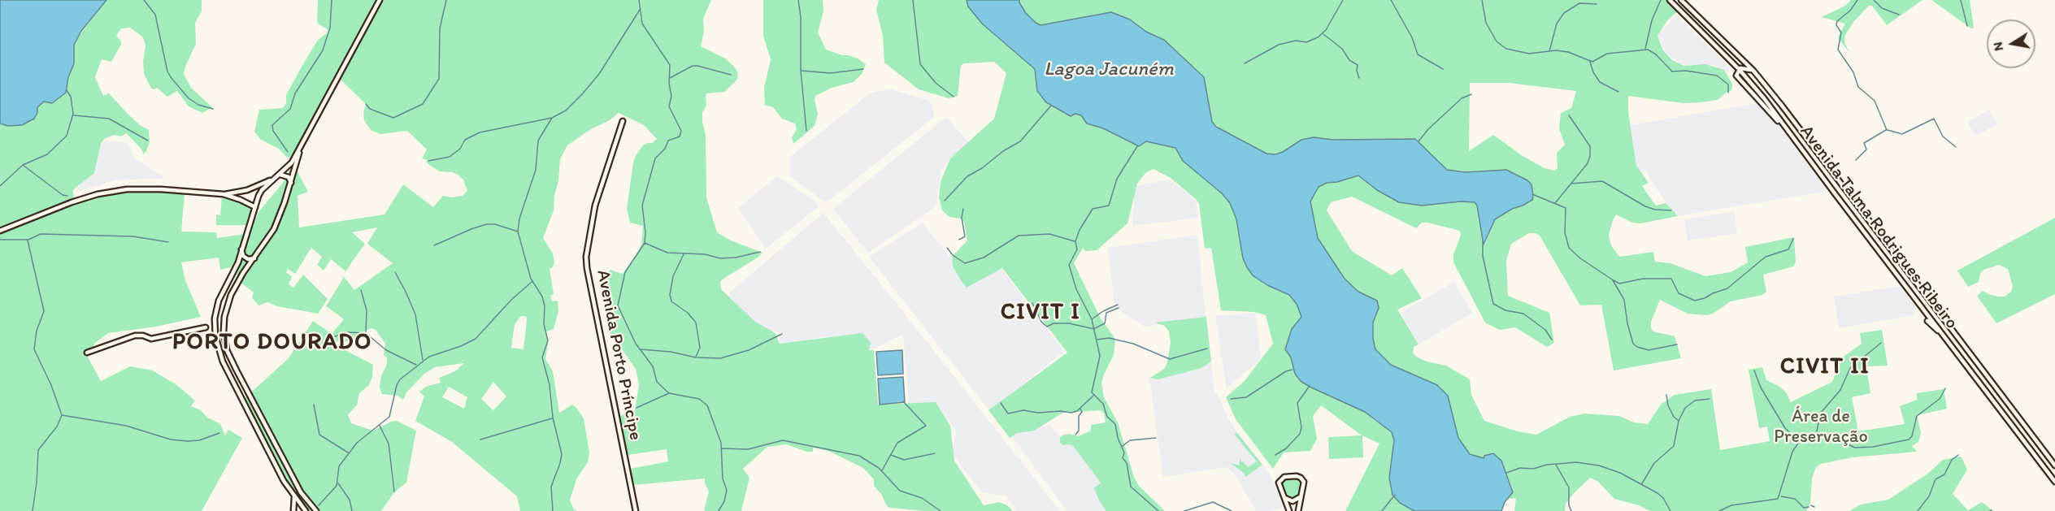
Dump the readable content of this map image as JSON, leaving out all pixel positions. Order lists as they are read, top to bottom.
{
  "streets": {
    "main road": ["Avenida Talma Rodrigues Ribeiro", "Avenida Porto Príncipe"]
  },
  "districts": ["CIVIT I", "PORTO DOURADO", "CIVIT II"],
  "water": ["Lagoa Jacuném"],
  "parks": ["Área de Preservação"],
  "north": "left"
}
